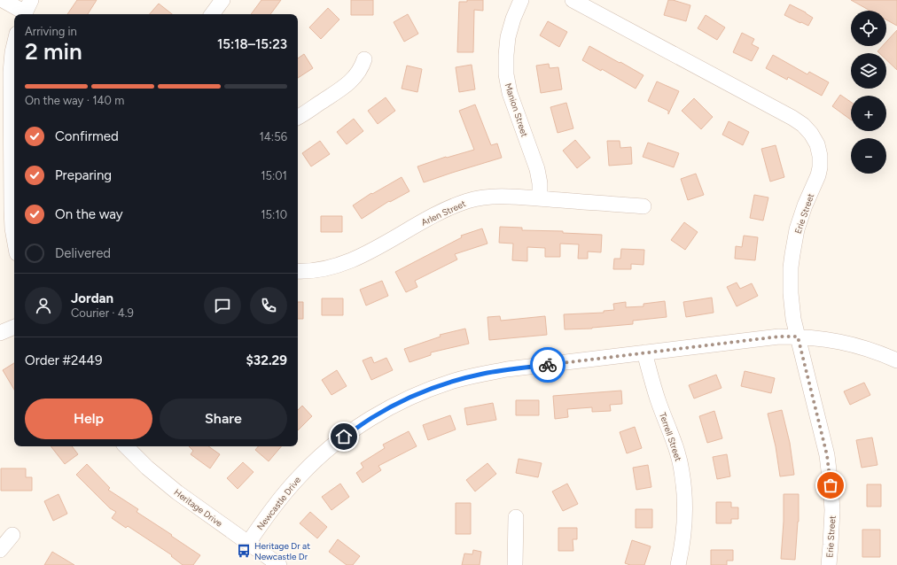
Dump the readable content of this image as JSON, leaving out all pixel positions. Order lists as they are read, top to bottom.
{
  "streets": {
    "street": [
      "Manion Street",
      "Arlen Street",
      "Erie Street",
      "Terrell Street",
      "Newcastle Drive",
      "Heritage Drive"
    ]
  },
  "crossings": [
    ["Manion Street", "Arlen Street"],
    ["Erie Street", "Newcastle Drive"],
    ["Terrell Street", "Newcastle Drive"],
    ["Newcastle Drive", "Heritage Drive"]
  ],
  "places": {
    "bus stop": ["Heritage Dr at Newcastle Dr"]
  },
  "page": {
    "map_buttons": ["+", "−"],
    "heading": ["2 min", "Arriving in", "15:18–15:23"],
    "panel": [
      "Jordan",
      "Courier · 4.9",
      "Order #2449",
      "$32.29"
    ],
    "bar": "On the way · 140 m",
    "list": [
      ["Confirmed", "14:56"],
      ["Preparing", "15:01"],
      ["On the way", "15:10"],
      "Delivered"
    ],
    "buttons": ["Help", "Share"]
  }
}
